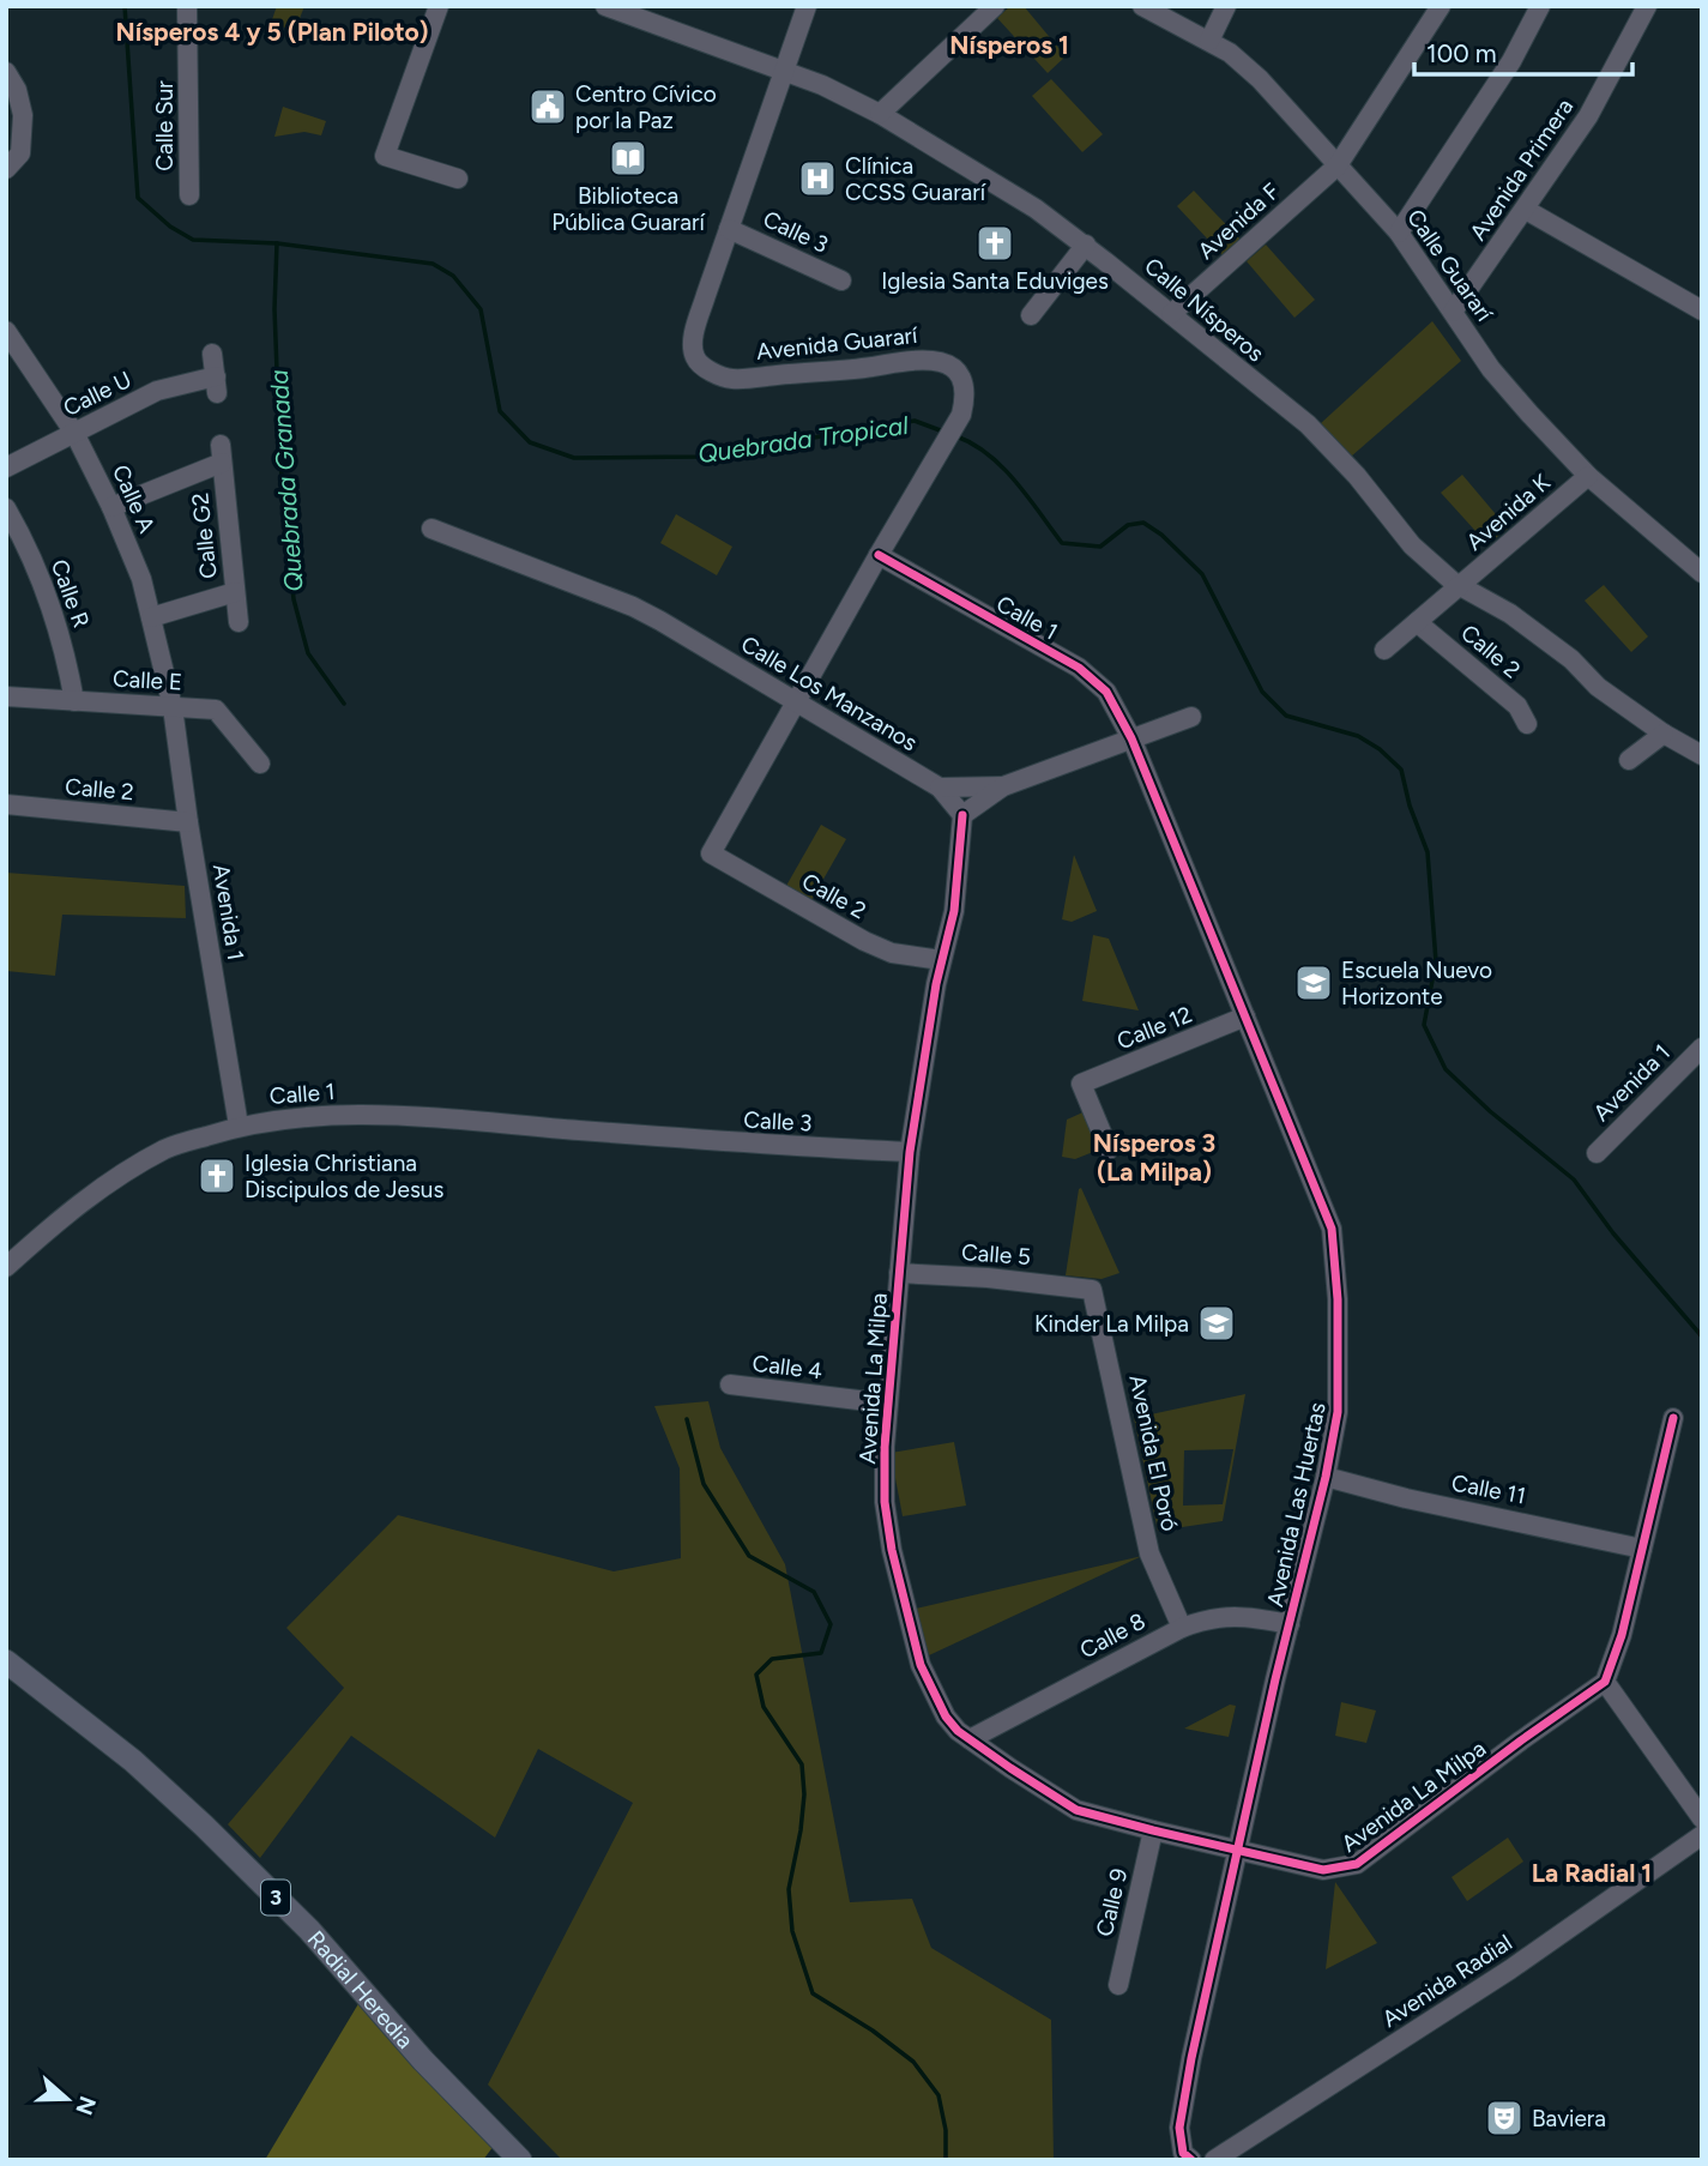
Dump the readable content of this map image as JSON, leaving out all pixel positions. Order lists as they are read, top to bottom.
{
  "streets": {
    "main road": ["3", "Radial Heredia"],
    "street": [
      "Calle Sur",
      "Avenida Primera",
      "Avenida F",
      "Calle 3",
      "Calle Guararí",
      "Calle Nísperos",
      "Avenida Guararí",
      "Calle U",
      "Calle A",
      "Avenida K",
      "Calle G2",
      "Calle R",
      "Calle 1",
      "Calle 2",
      "Calle E",
      "Calle Los Manzanos",
      "Avenida 1",
      "Calle 12",
      "Calle 5",
      "Calle 4",
      "Avenida La Milpa",
      "Avenida El Poró",
      "Calle 11",
      "Avenida Las Huertas",
      "Calle 8",
      "Calle 9",
      "Avenida Radial"
    ]
  },
  "crossings": [
    ["Avenida Primera", "Calle Guararí"],
    ["Avenida F", "Calle Guararí"],
    ["Avenida F", "Calle Nísperos"],
    ["Calle 3", "Avenida Guararí"],
    ["Calle 3", "Calle 1"],
    ["Calle 3", "Avenida La Milpa"],
    ["Calle Guararí", "Avenida K"],
    ["Calle Nísperos", "Avenida Guararí"],
    ["Calle Nísperos", "Avenida K"],
    ["Avenida Guararí", "Calle 1"],
    ["Avenida Guararí", "Calle 2"],
    ["Avenida Guararí", "Calle Los Manzanos"],
    ["Calle U", "Calle A"],
    ["Calle A", "Calle G2"],
    ["Calle A", "Calle E"],
    ["Calle A", "Avenida 1"],
    ["Avenida K", "Calle 2"],
    ["Calle R", "Calle E"],
    ["Calle 1", "Avenida 1"],
    ["Calle 1", "Avenida Las Huertas"],
    ["Calle 2", "Avenida 1"],
    ["Calle 2", "Avenida La Milpa"],
    ["Calle E", "Avenida 1"],
    ["Calle Los Manzanos", "Avenida La Milpa"],
    ["Calle 12", "Avenida Las Huertas"],
    ["Calle 5", "Avenida La Milpa"],
    ["Calle 5", "Avenida El Poró"],
    ["Calle 4", "Avenida La Milpa"],
    ["Avenida La Milpa", "Avenida Las Huertas"],
    ["Avenida La Milpa", "Calle 8"],
    ["Avenida La Milpa", "Calle 9"],
    ["Avenida El Poró", "Calle 8"],
    ["Calle 11", "Avenida Las Huertas"],
    ["Avenida Las Huertas", "Calle 8"]
  ],
  "districts": [
    "Nísperos 4 y 5 (Plan Piloto)",
    "Nísperos 1",
    "Nísperos 3 (La Milpa)",
    "La Radial 1"
  ],
  "water": ["Quebrada Tropical", "Quebrada Granada"],
  "places": {
    "public building": ["Centro Cívico por la Paz"],
    "library": ["Biblioteca Pública Guararí"],
    "hospital": ["Clínica CCSS Guararí"],
    "church": ["Iglesia Santa Eduviges", "Iglesia Christiana Discipulos de Jesus"],
    "school or university": ["Escuela Nuevo Horizonte", "Kinder La Milpa"],
    "theatre": ["Baviera"]
  },
  "scale_bar": "100 m",
  "north": "right"
}
